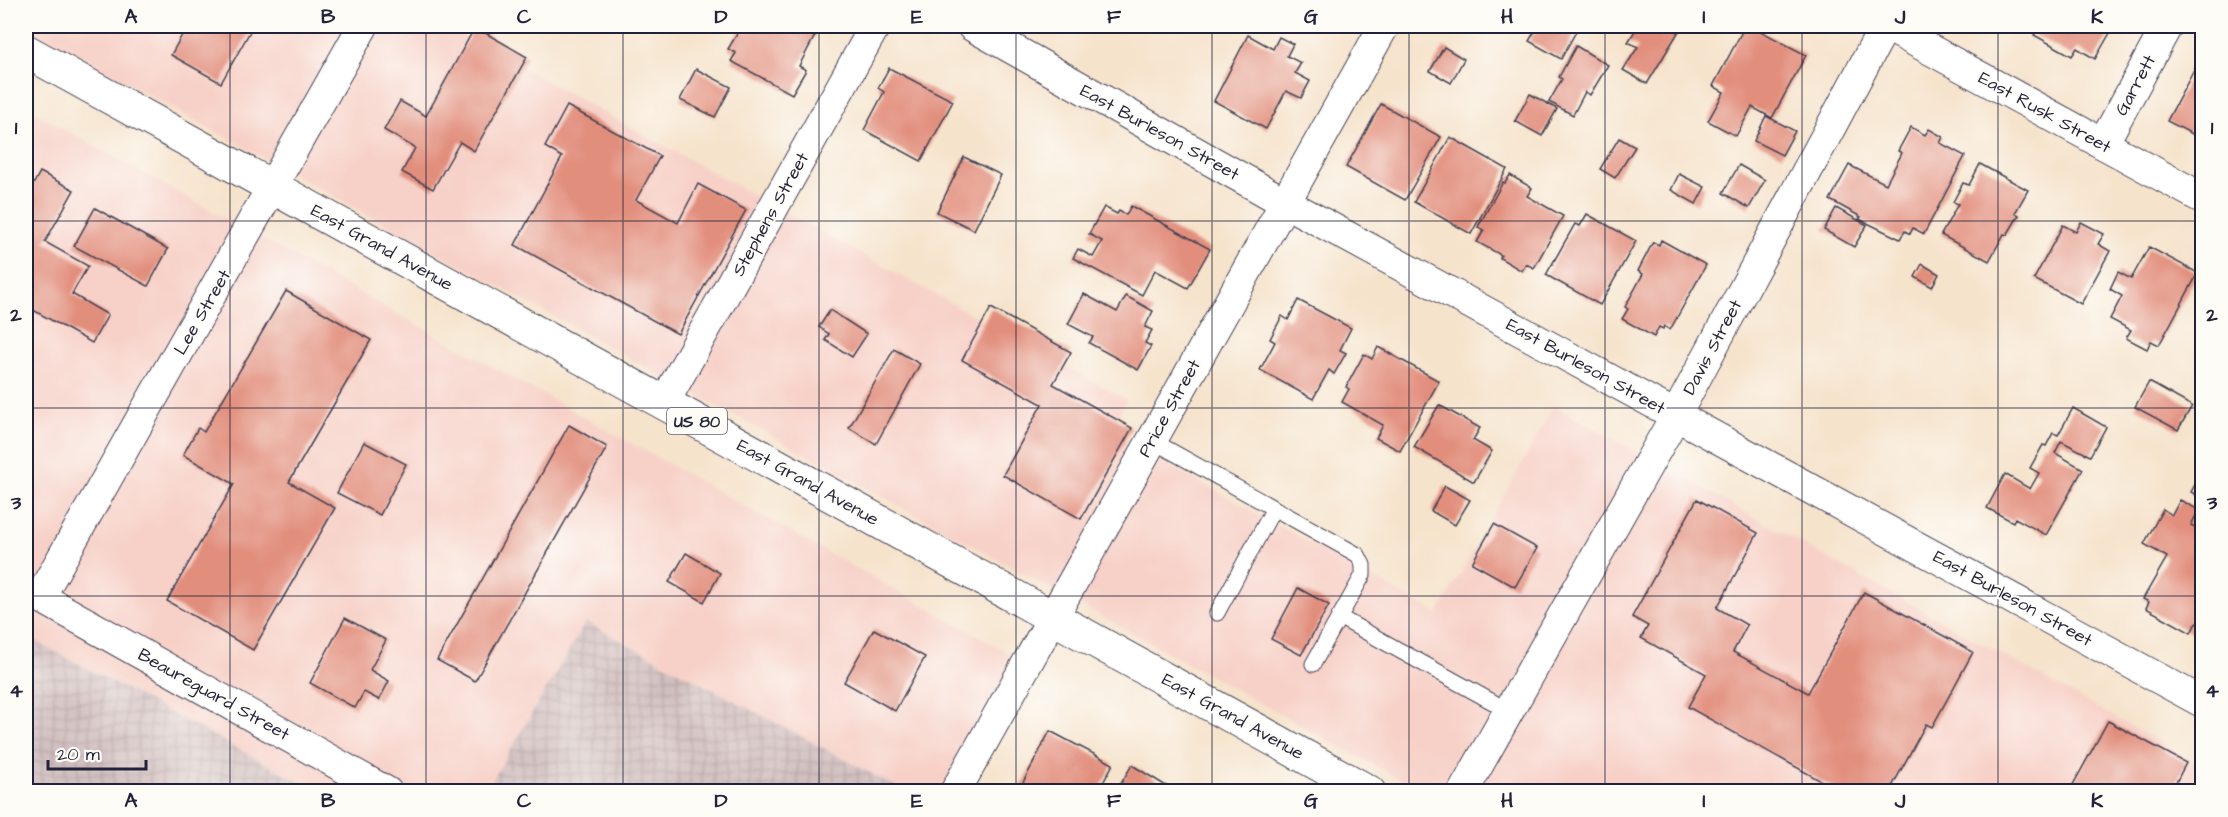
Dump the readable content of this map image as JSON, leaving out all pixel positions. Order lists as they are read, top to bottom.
{
  "streets": {
    "highway": ["East Grand Avenue", "US 80"],
    "street": [
      "Garrett",
      "East Rusk Street",
      "East Burleson Street",
      "Stephens Street",
      "Lee Street",
      "Davis Street",
      "Price Street",
      "Beaureguard Street"
    ]
  },
  "crossings": [
    ["Garrett", "East Rusk Street"],
    ["East Rusk Street", "Davis Street"],
    ["East Burleson Street", "Davis Street"],
    ["East Burleson Street", "Price Street"],
    ["Stephens Street", "East Grand Avenue"],
    ["East Grand Avenue", "Lee Street"],
    ["East Grand Avenue", "Price Street"],
    ["Lee Street", "Beaureguard Street"]
  ],
  "scale_bar": "20 m",
  "grid": {
    "columns": [
      "A",
      "B",
      "C",
      "D",
      "E",
      "F",
      "G",
      "H",
      "I",
      "J",
      "K"
    ],
    "rows": [
      "1",
      "2",
      "3",
      "4"
    ]
  }
}
